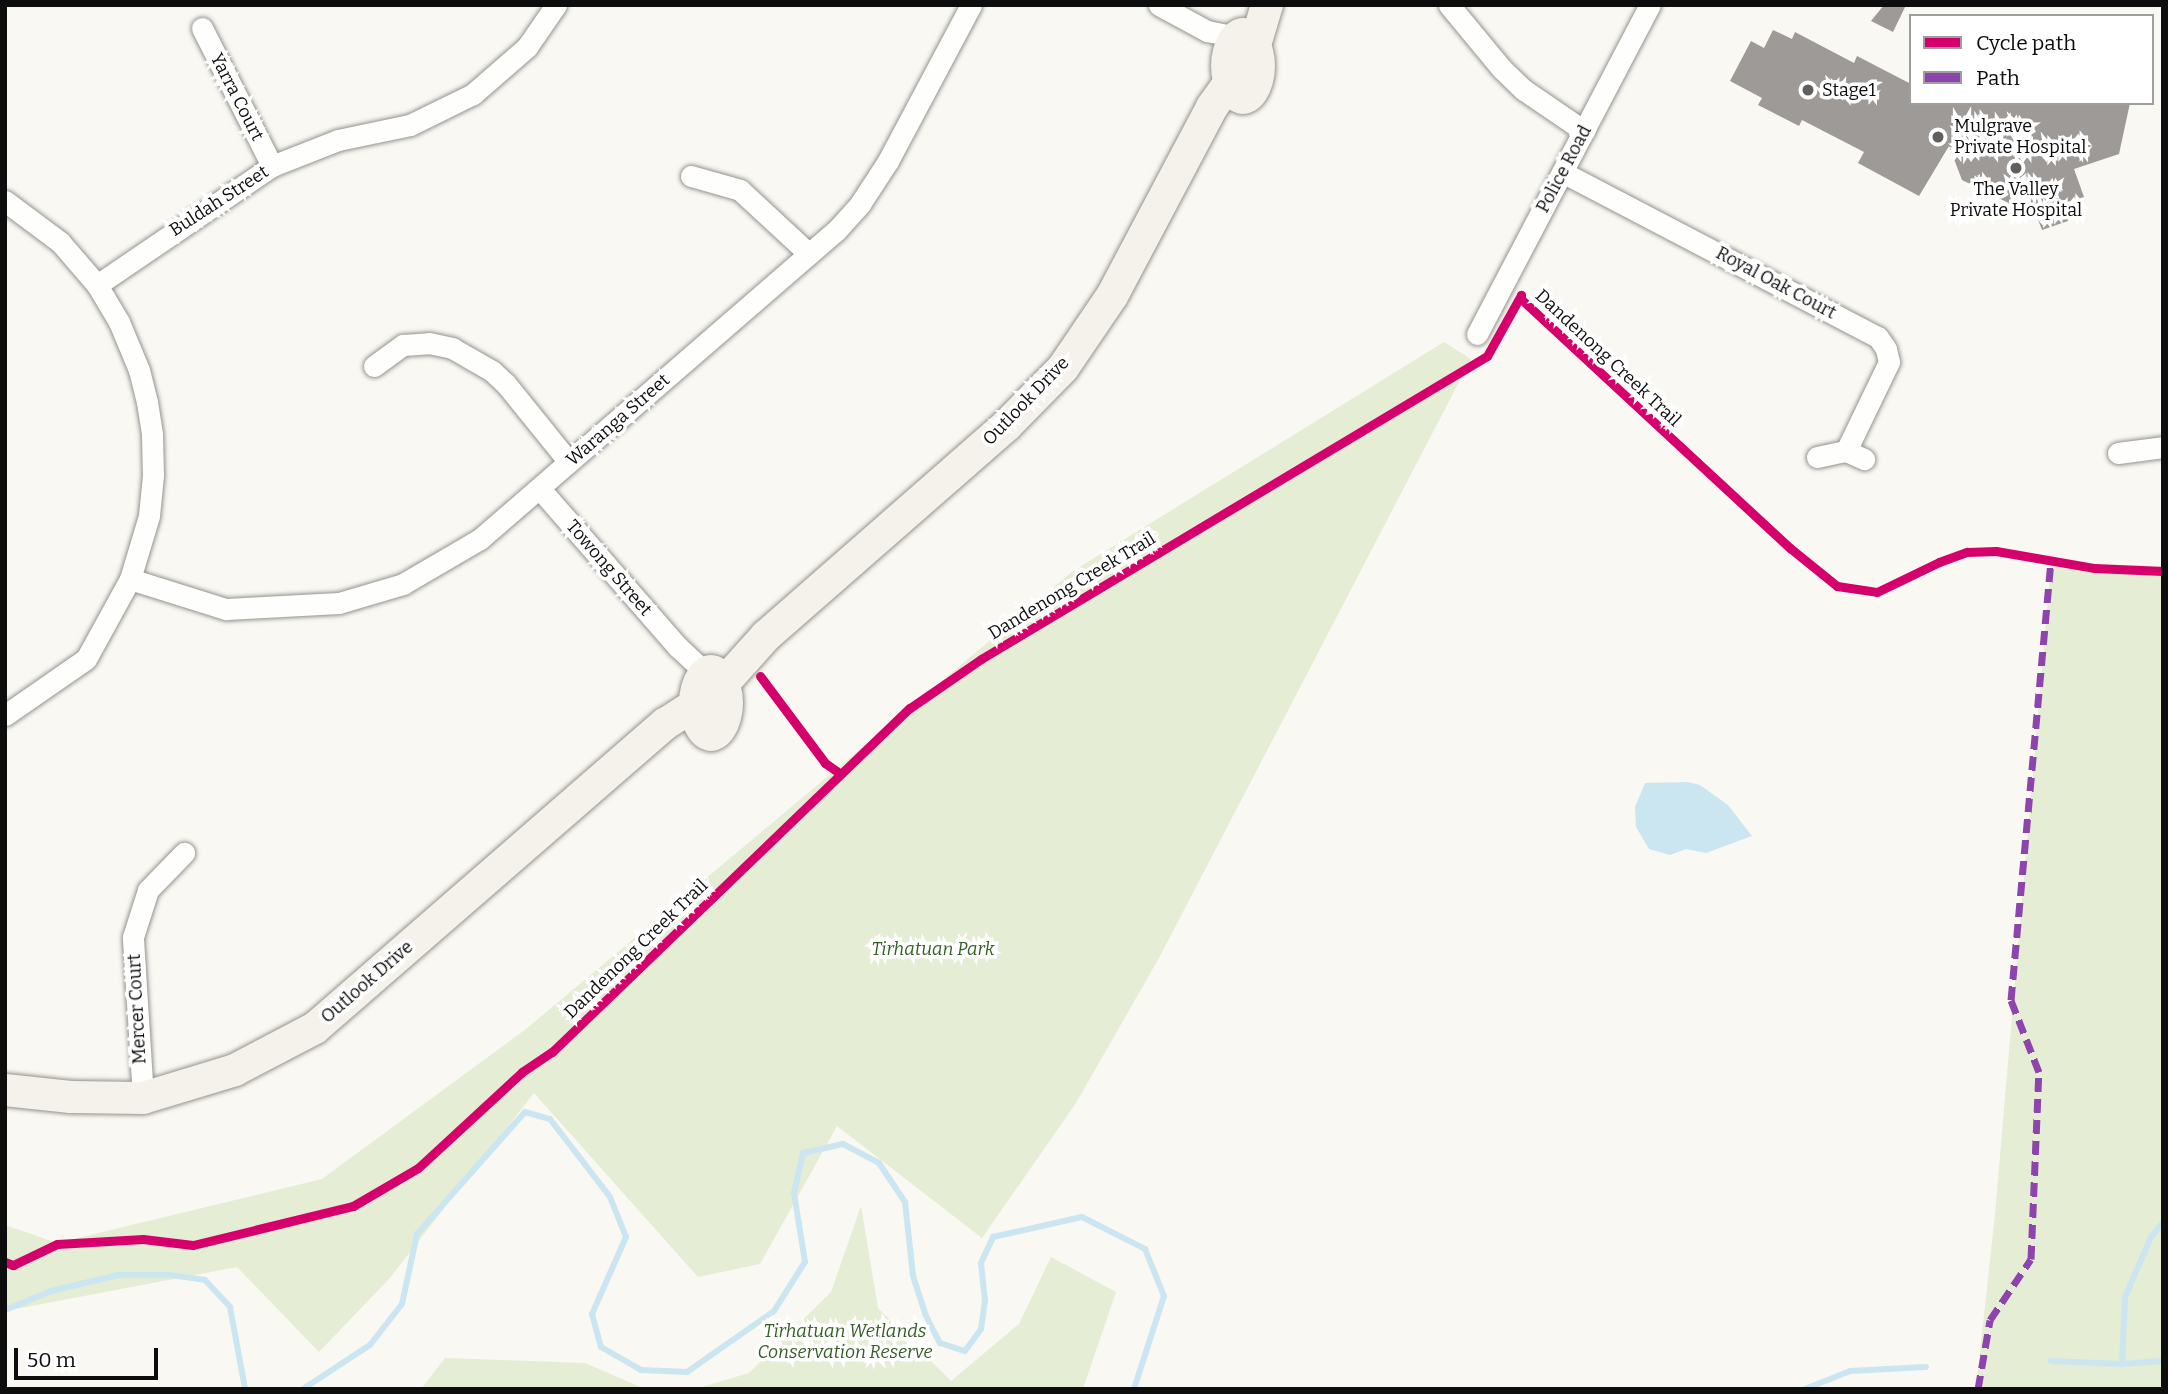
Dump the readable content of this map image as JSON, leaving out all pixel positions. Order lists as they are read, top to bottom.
{
  "streets": {
    "street": [
      "Yarra Court",
      "Police Road",
      "Buldah Street",
      "Royal Oak Court",
      "Outlook Drive",
      "Waranga Street",
      "Towong Street",
      "Mercer Court"
    ],
    "cycle path": ["Dandenong Creek Trail"]
  },
  "crossings": [
    ["Yarra Court", "Buldah Street"],
    ["Police Road", "Royal Oak Court"],
    ["Outlook Drive", "Towong Street"],
    ["Outlook Drive", "Mercer Court"],
    ["Waranga Street", "Towong Street"]
  ],
  "parks": ["Tirhatuan Park", "Tirhatuan Wetlands Conservation Reserve"],
  "places": ["Stage1", "Mulgrave Private Hospital", "The Valley Private Hospital"],
  "legend": ["Cycle path", "Path"],
  "scale_bar": "50 m"
}
